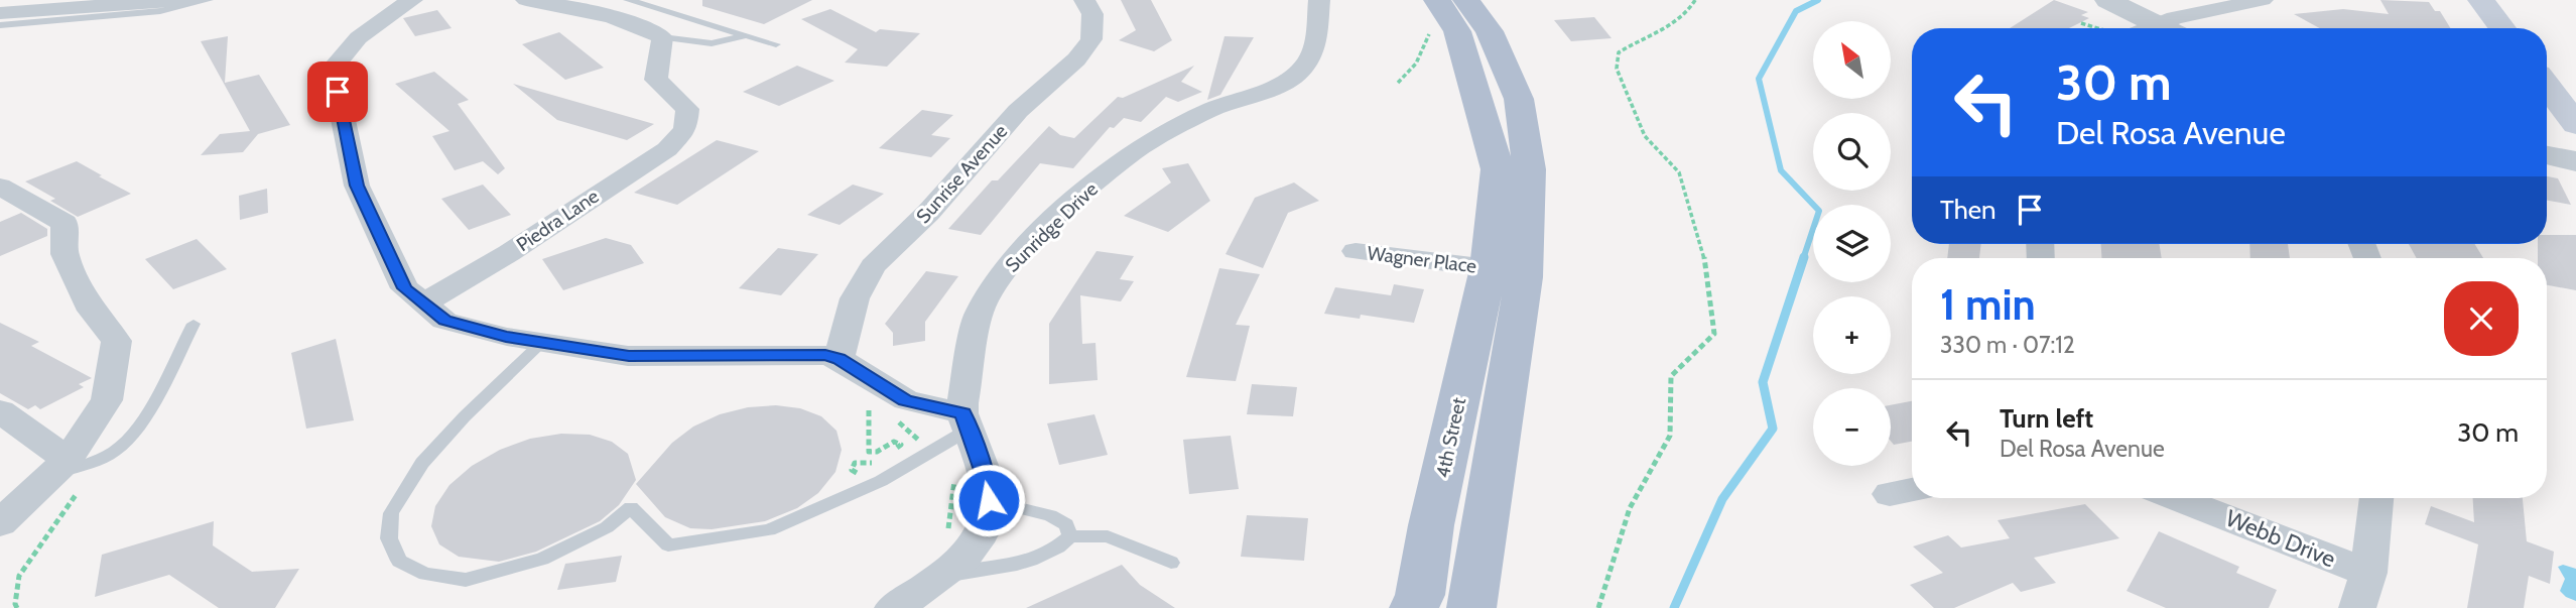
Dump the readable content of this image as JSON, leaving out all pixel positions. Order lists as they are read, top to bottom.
{
  "streets": {
    "main road": ["4th Street"],
    "street": [
      "Sunrise Avenue",
      "Piedra Lane",
      "Sunridge Drive",
      "Wagner Place",
      "Webb Drive"
    ]
  },
  "crossings": [
    ["Wagner Place", "4th Street"]
  ],
  "north": "top left",
  "page": {
    "map_buttons": ["+", "−"],
    "turn": ["30 m", "Del Rosa Avenue"],
    "then": "Then",
    "heading": ["1 min", "330 m · 07:12"],
    "list": [
      {
        "name": "Turn left",
        "note": "Del Rosa Avenue",
        "value": "30 m"
      }
    ]
  }
}
